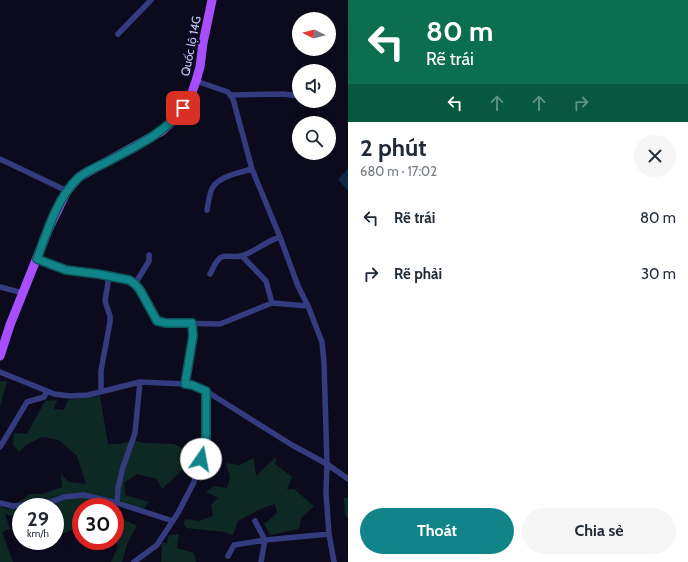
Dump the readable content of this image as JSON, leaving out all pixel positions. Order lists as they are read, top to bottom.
{
  "streets": {
    "main road": ["Quốc lộ 14G"]
  },
  "north": "left",
  "page": {
    "turn": ["80 m", "Rẽ trái"],
    "heading": ["2 phút", "680 m · 17:02"],
    "list": [
      {
        "name": "Rẽ trái",
        "value": "80 m"
      },
      {
        "name": "Rẽ phải",
        "value": "30 m"
      }
    ],
    "speed": "29 km/h",
    "limit": "30",
    "buttons": ["Thoát", "Chia sẻ"]
  }
}
